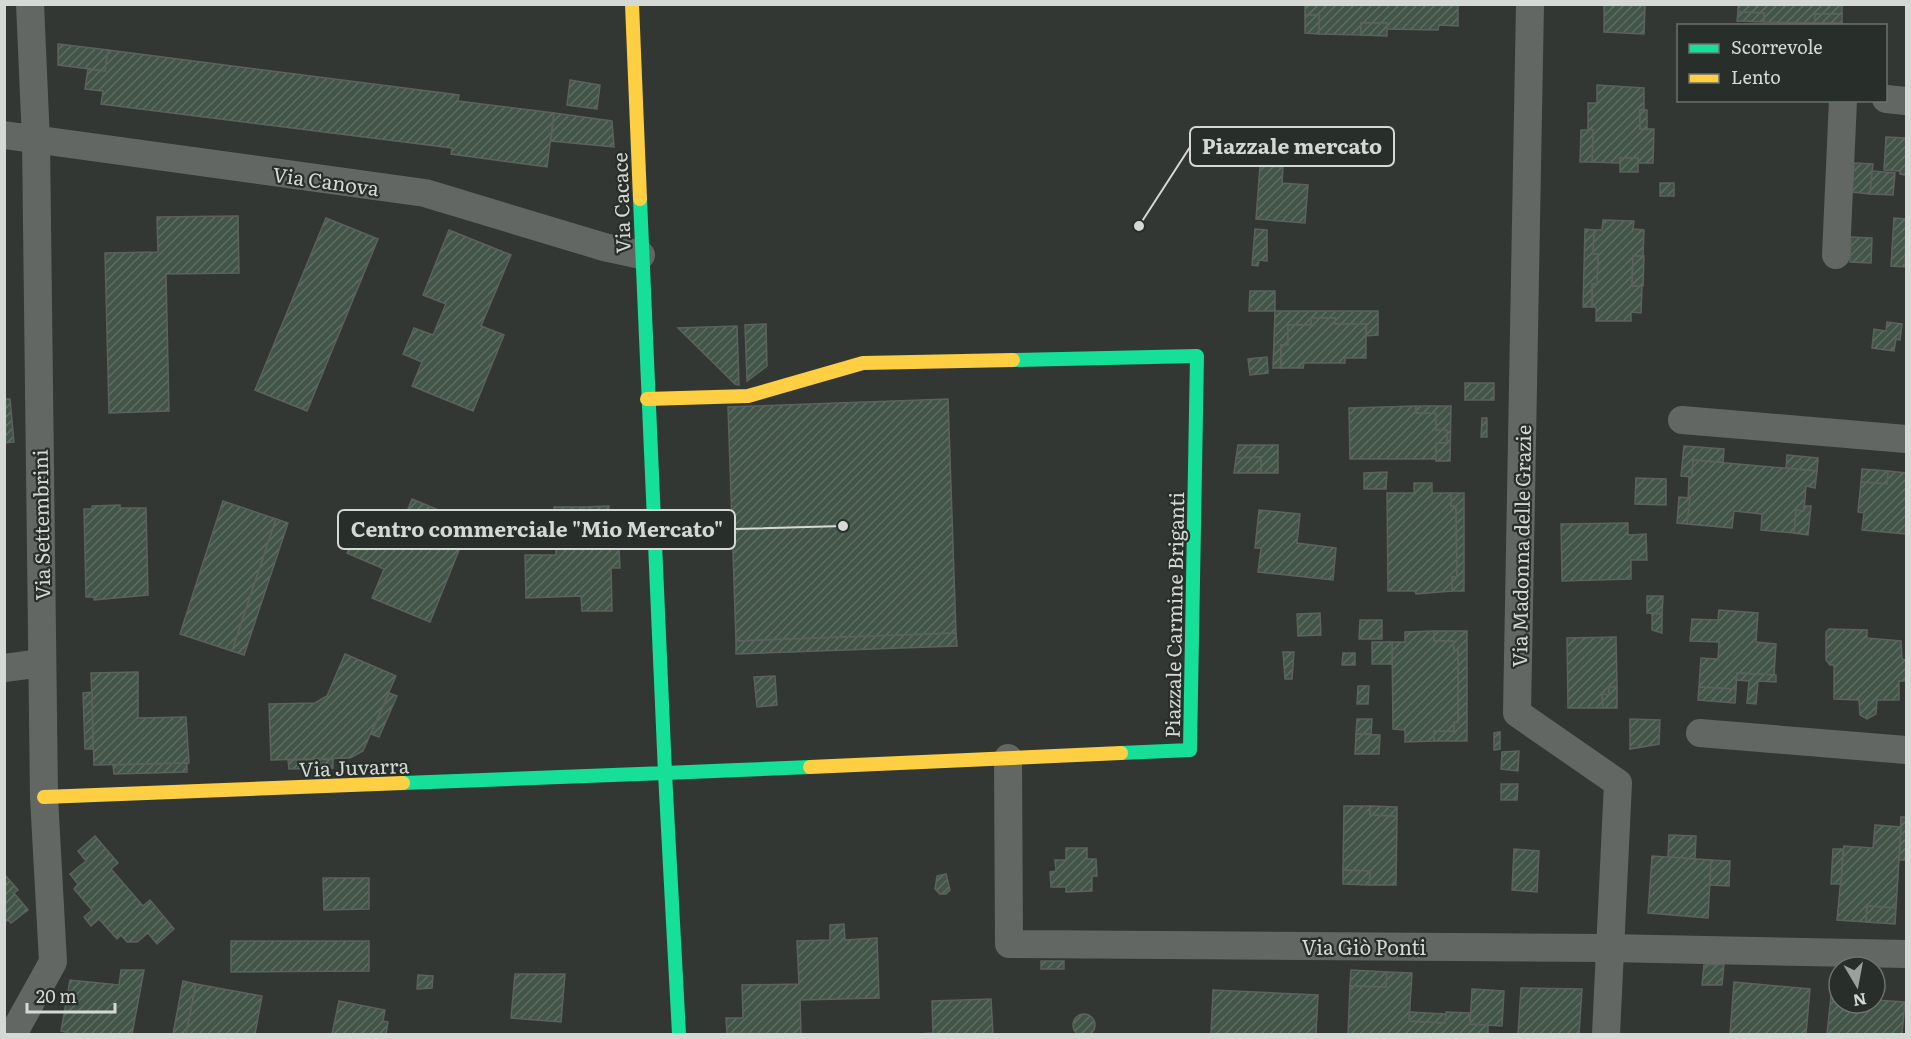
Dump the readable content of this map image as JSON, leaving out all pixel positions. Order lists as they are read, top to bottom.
{
  "streets": {
    "street": [
      "Via Canova",
      "Via Cacace",
      "Via Settembrini",
      "Via Madonna delle Grazie",
      "Piazzale Carmine Briganti",
      "Via Juvarra",
      "Via Giò Ponti"
    ]
  },
  "crossings": [
    ["Via Canova", "Via Cacace"],
    ["Via Canova", "Via Settembrini"],
    ["Via Cacace", "Piazzale Carmine Briganti"],
    ["Via Cacace", "Via Juvarra"],
    ["Via Settembrini", "Via Juvarra"],
    ["Via Madonna delle Grazie", "Via Giò Ponti"],
    ["Piazzale Carmine Briganti", "Via Juvarra"],
    ["Piazzale Carmine Briganti", "Via Giò Ponti"]
  ],
  "places": ["Piazzale mercato", "Centro commerciale \"Mio Mercato\""],
  "legend": ["Scorrevole", "Lento"],
  "scale_bar": "20 m",
  "north": "bottom"
}
